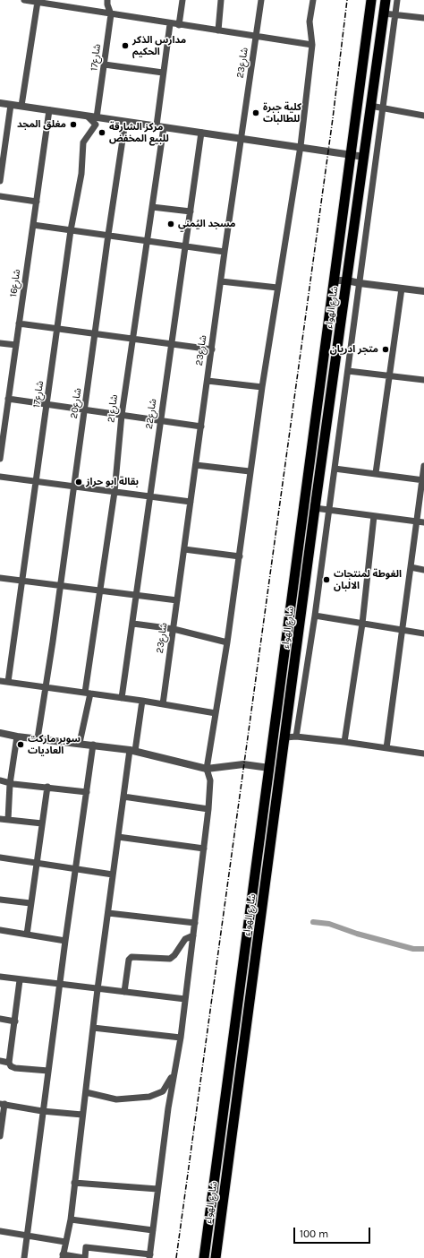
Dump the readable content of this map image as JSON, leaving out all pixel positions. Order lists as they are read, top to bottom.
{
  "streets": {
    "highway": ["شارع الهواء"],
    "street": [
      "شارع17",
      "شارع23",
      "شارع16",
      "شارع20",
      "شارع21",
      "شارع22"
    ]
  },
  "places": [
    "مدارس الذكر الحكيم",
    "كلية جبرة للطالبات",
    "مغلق المجد",
    "مركز الشارقة للبيع المخفض",
    "مسجد اليُمني",
    "متجر ادريان",
    "بقالة ابو حراز",
    "الغوطة لمنتجات الالبان",
    "سوبر ماركت العاديات"
  ],
  "scale_bar": "100 m"
}
